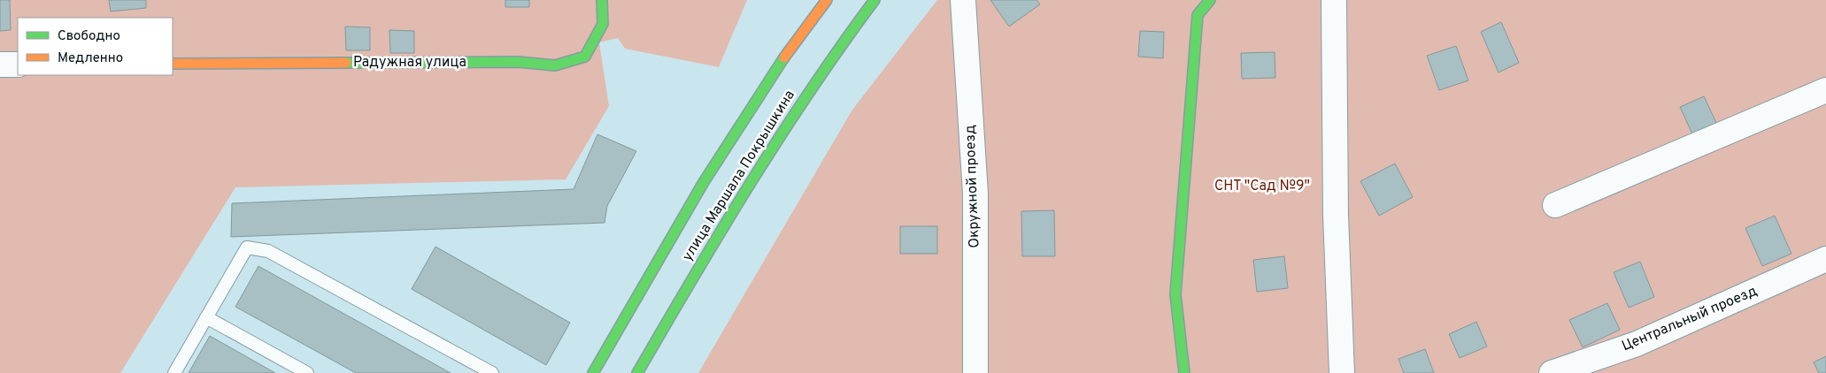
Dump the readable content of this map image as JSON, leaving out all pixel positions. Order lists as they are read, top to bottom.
{
  "streets": {
    "main road": ["Радужная улица", "улица Маршала Покрышкина"],
    "street": ["Окружной проезд", "Центральный проезд"]
  },
  "parks": ["СНТ \"Сад №9\""],
  "legend": ["Свободно", "Медленно"]
}
